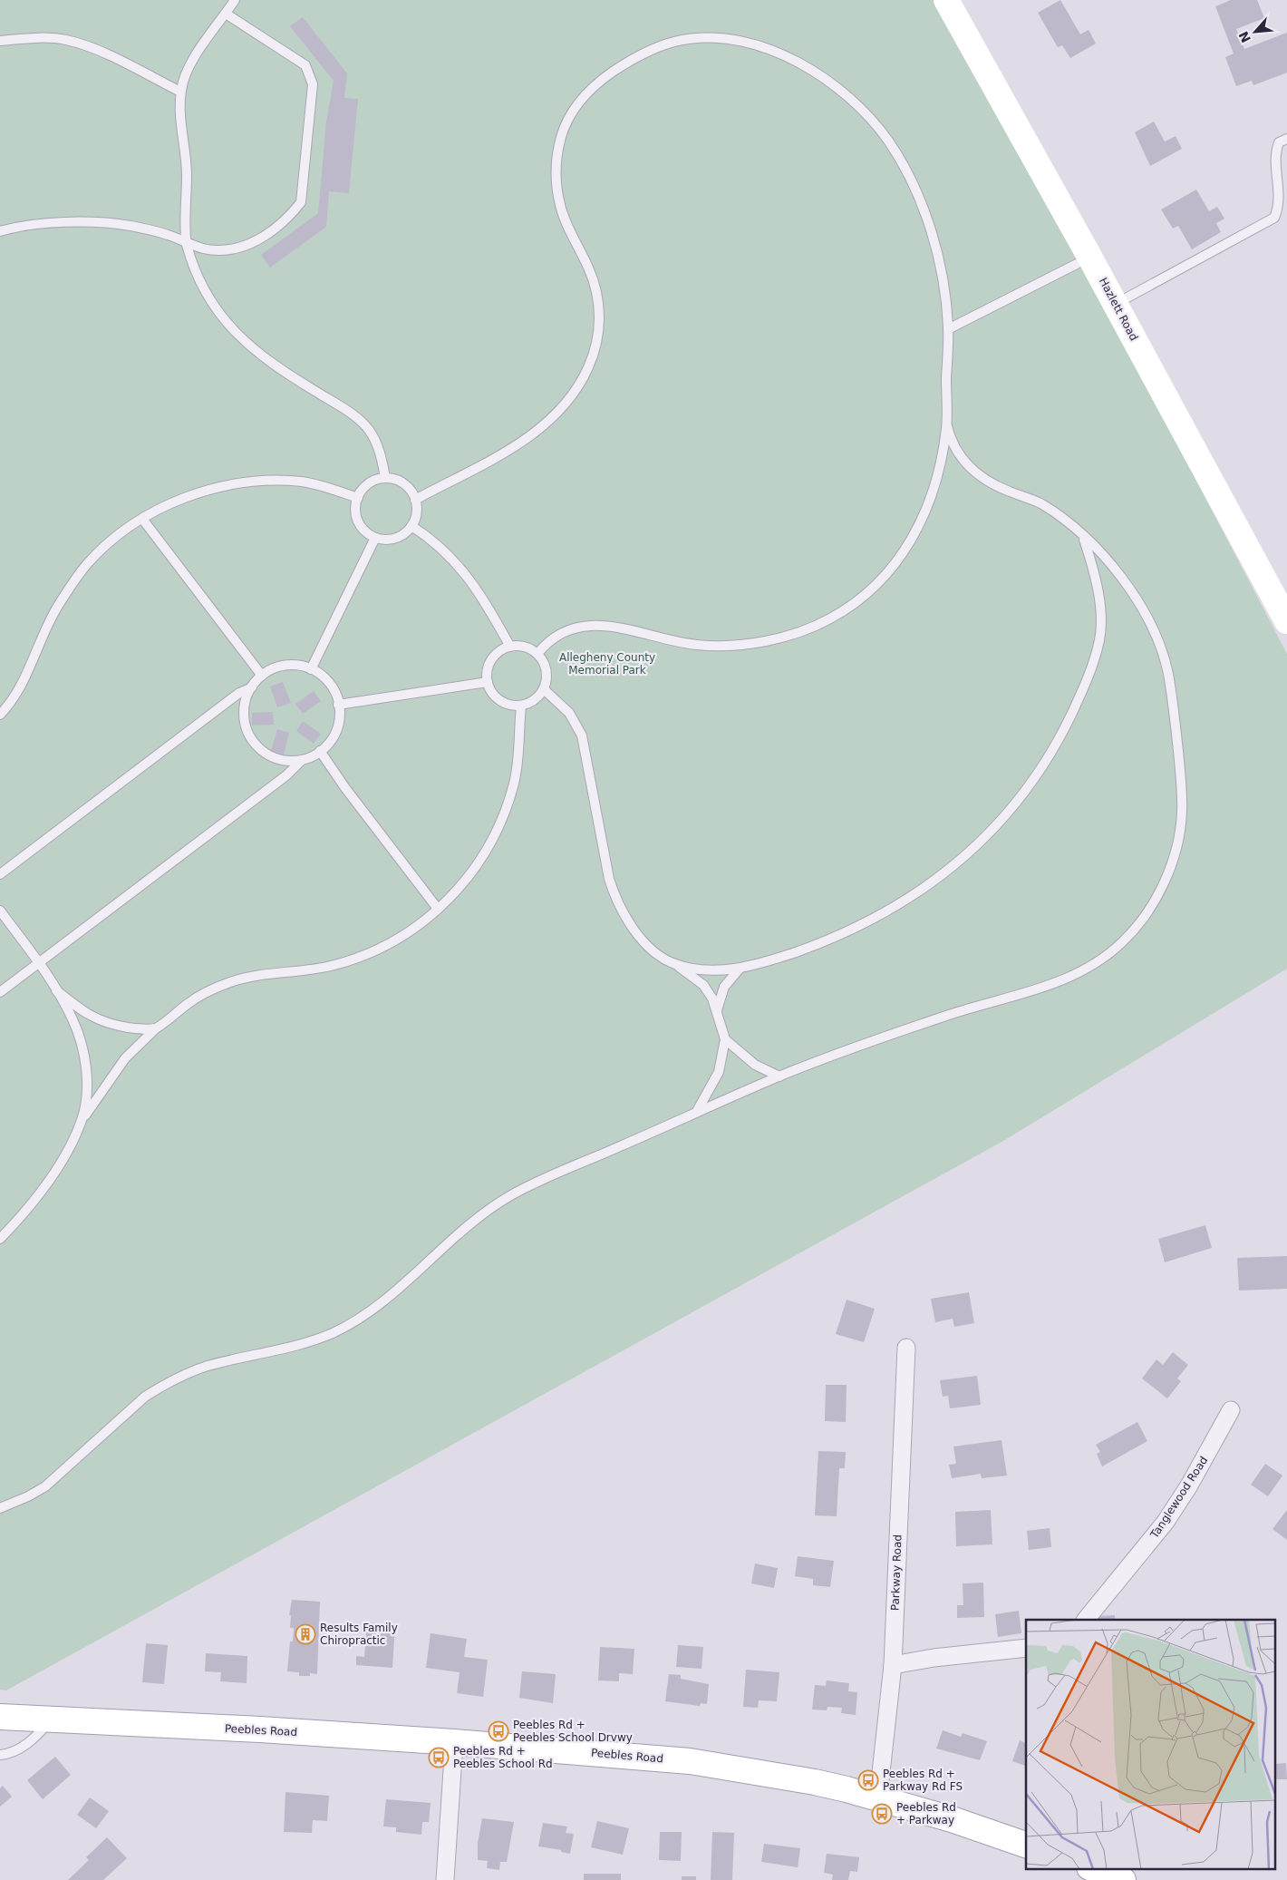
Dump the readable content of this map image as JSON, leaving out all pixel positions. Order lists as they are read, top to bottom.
{
  "streets": {
    "main road": ["Hazlett Road", "Peebles Road"],
    "street": ["Tanglewood Road", "Parkway Road"]
  },
  "crossings": [
    ["Parkway Road", "Peebles Road"]
  ],
  "parks": ["Allegheny County Memorial Park"],
  "places": {
    "building": ["Results Family Chiropractic"],
    "bus stop": [
      "Peebles Rd + Peebles School Drvwy",
      "Peebles Rd + Peebles School Rd",
      "Peebles Rd + Parkway Rd FS",
      "Peebles Rd + Parkway"
    ]
  },
  "north": "bottom left"
}
